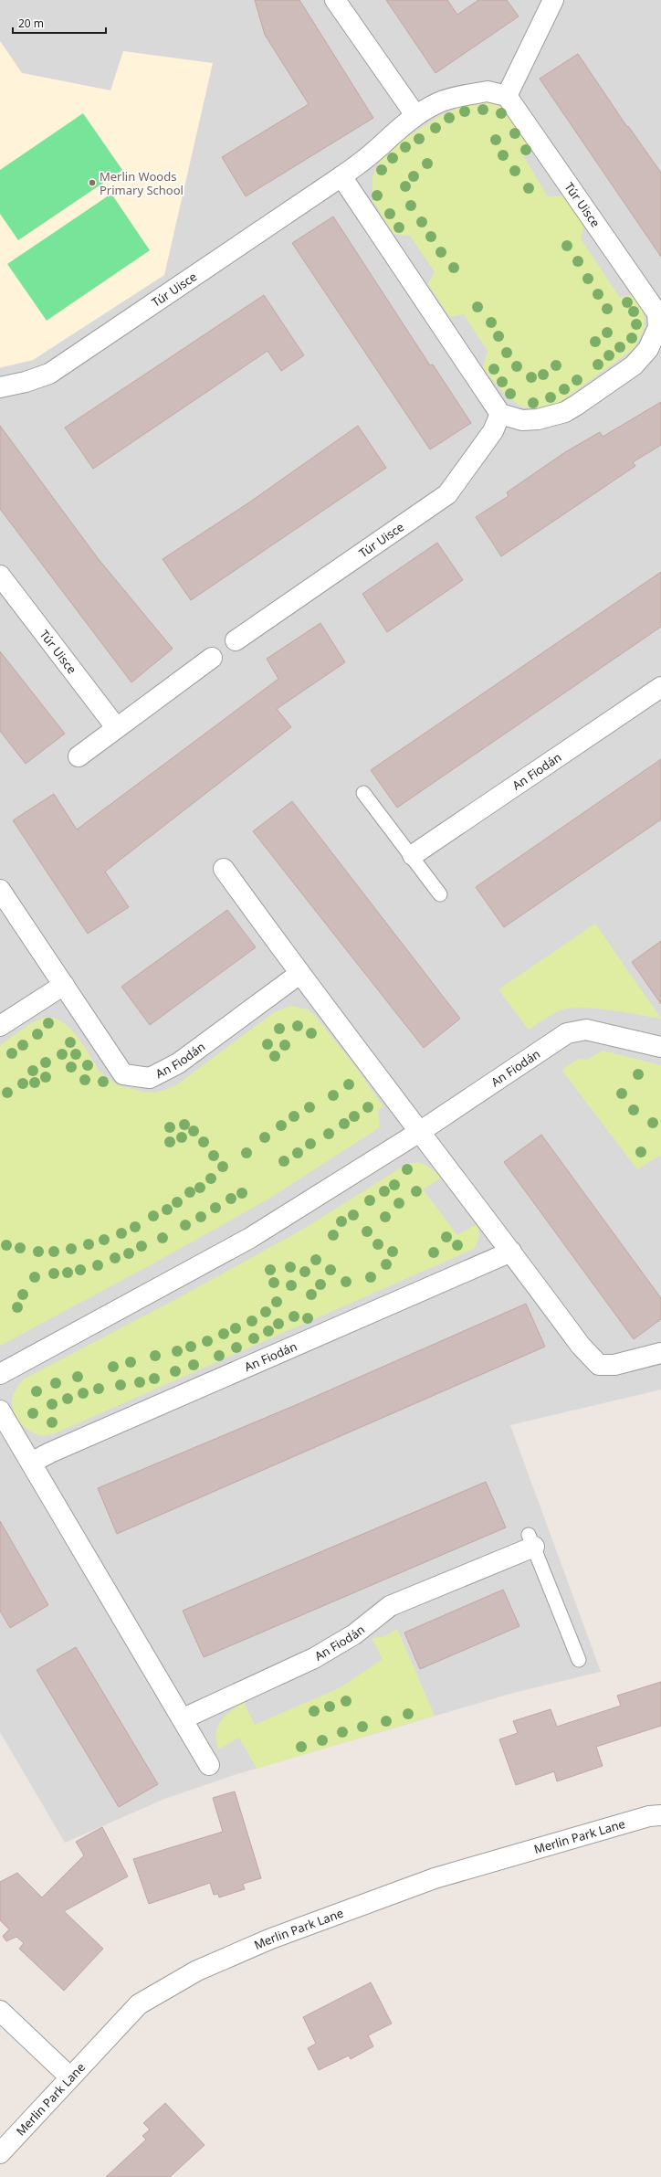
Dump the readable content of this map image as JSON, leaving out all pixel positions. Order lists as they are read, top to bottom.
{
  "streets": {
    "street": ["Túr Uisce", "An Fiodán", "Merlin Park Lane"]
  },
  "places": ["Merlin Woods Primary School"],
  "scale_bar": "20 m"
}
